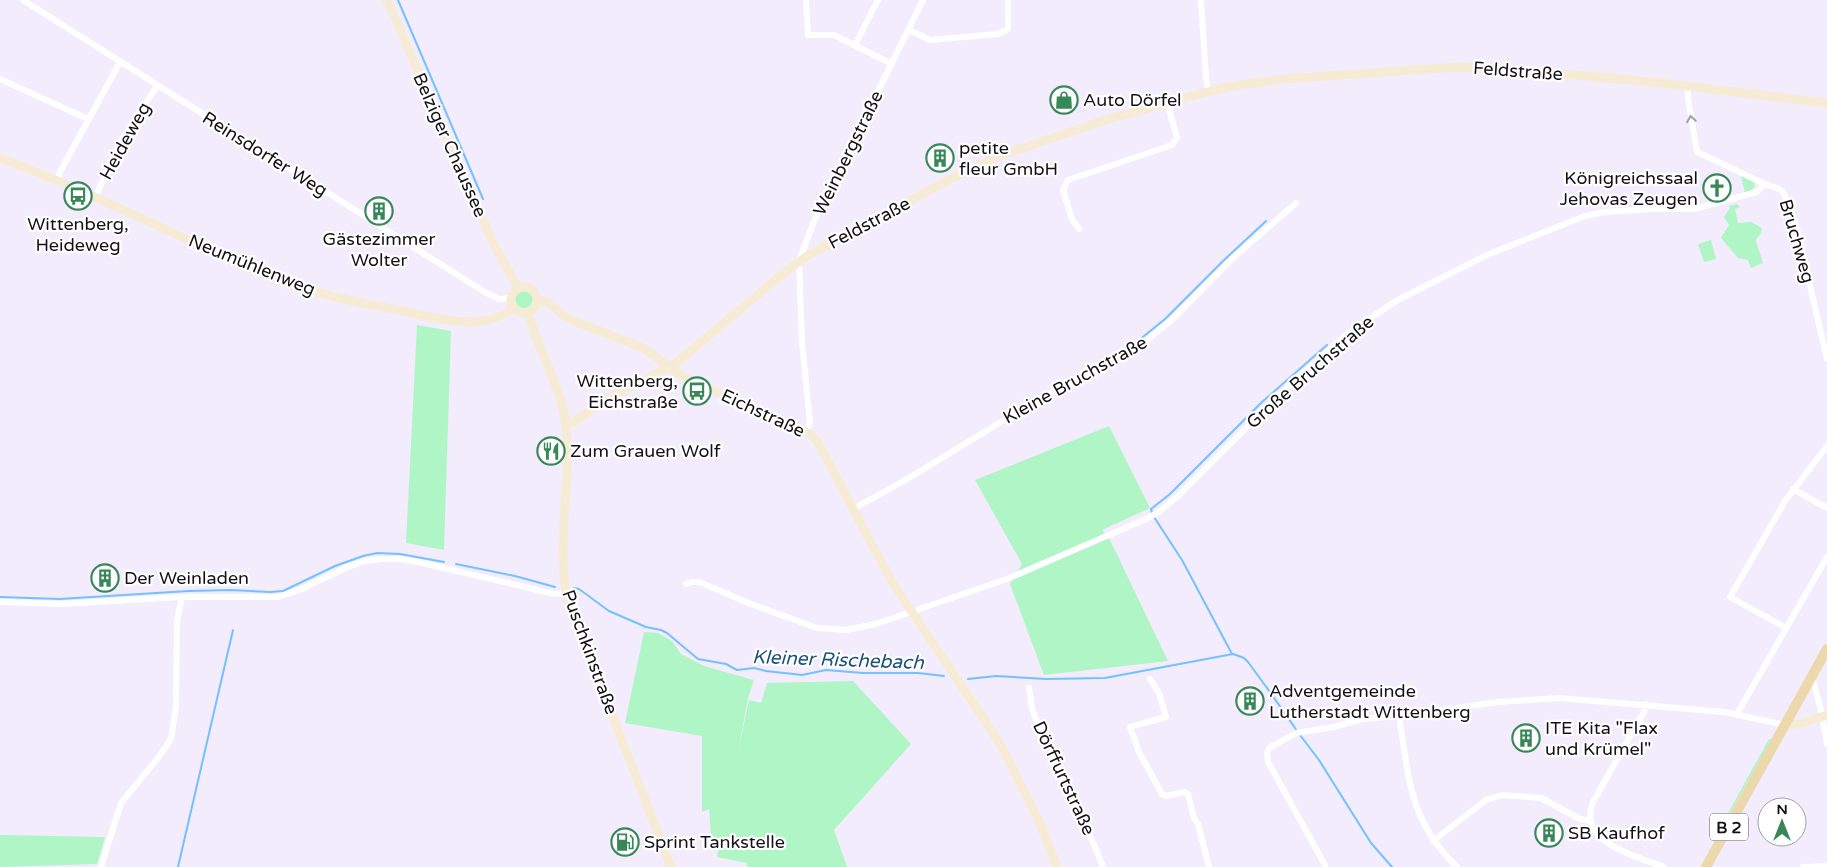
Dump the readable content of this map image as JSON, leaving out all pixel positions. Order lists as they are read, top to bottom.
{
  "streets": {
    "main road": ["B 2"],
    "street": [
      "Feldstraße",
      "Heideweg",
      "Belziger Chaussee",
      "Weinbergstraße",
      "Reinsdorfer Weg",
      "Bruchweg",
      "Neumühlenweg",
      "Große Bruchstraße",
      "Kleine Bruchstraße",
      "Eichstraße",
      "Puschkinstraße",
      "Dörffurtstraße"
    ]
  },
  "crossings": [
    ["Feldstraße", "Weinbergstraße"],
    ["Feldstraße", "Bruchweg"],
    ["Feldstraße", "Eichstraße"],
    ["Feldstraße", "Puschkinstraße"],
    ["Heideweg", "Reinsdorfer Weg"],
    ["Heideweg", "Neumühlenweg"],
    ["Belziger Chaussee", "Reinsdorfer Weg"],
    ["Belziger Chaussee", "Neumühlenweg"],
    ["Belziger Chaussee", "Eichstraße"],
    ["Belziger Chaussee", "Puschkinstraße"],
    ["Weinbergstraße", "Eichstraße"],
    ["Reinsdorfer Weg", "Neumühlenweg"],
    ["Reinsdorfer Weg", "Eichstraße"],
    ["Reinsdorfer Weg", "Puschkinstraße"],
    ["Bruchweg", "Große Bruchstraße"],
    ["Neumühlenweg", "Eichstraße"],
    ["Neumühlenweg", "Puschkinstraße"],
    ["Große Bruchstraße", "Eichstraße"],
    ["Kleine Bruchstraße", "Eichstraße"],
    ["Eichstraße", "Puschkinstraße"]
  ],
  "one_way": ["Bruchweg"],
  "water": ["Kleiner Rischebach"],
  "places": {
    "shop": ["Auto Dörfel"],
    "building": [
      "petite fleur GmbH",
      "Gästezimmer Wolter",
      "Der Weinladen",
      "Adventgemeinde Lutherstadt Wittenberg",
      "ITE Kita \"Flax und Krümel\"",
      "SB Kaufhof"
    ],
    "church": ["Königreichssaal Jehovas Zeugen"],
    "bus stop": ["Wittenberg, Heideweg", "Wittenberg, Eichstraße"],
    "restaurant": ["Zum Grauen Wolf"],
    "fuel station": ["Sprint Tankstelle"]
  },
  "north": "top"
}
